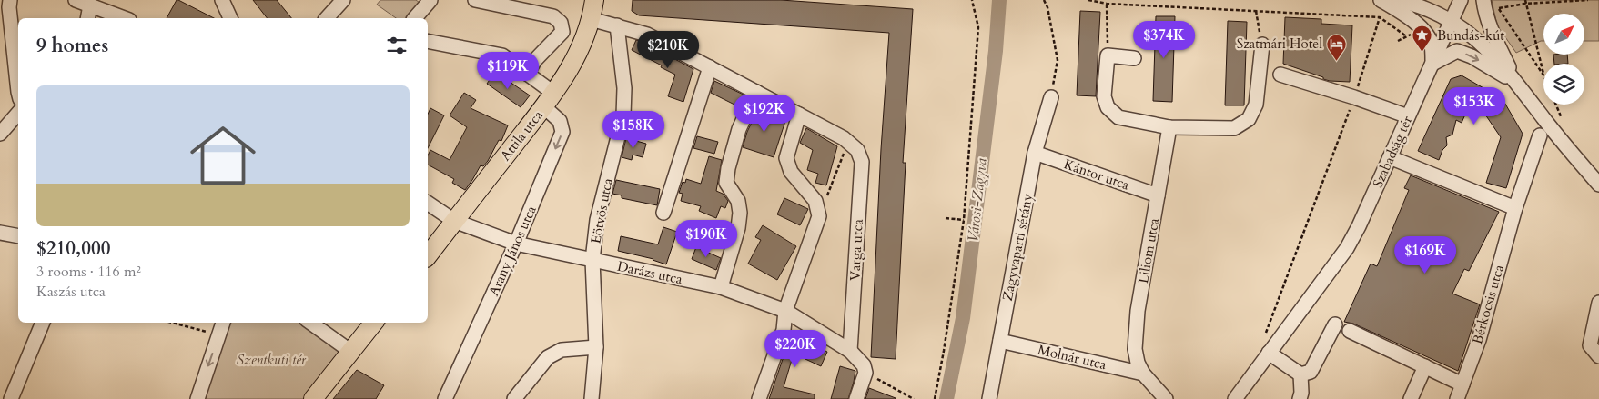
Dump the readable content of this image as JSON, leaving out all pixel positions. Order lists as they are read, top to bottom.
{
  "streets": {
    "main road": ["Attila utca"],
    "street": [
      "Szabadság tér",
      "Kántor utca",
      "Eötvös utca",
      "Zagyvaparti sétány",
      "Varga utca",
      "Arany János utca",
      "Liliom utca",
      "Darázs utca",
      "Bérkocsis utca",
      "Molnár utca"
    ]
  },
  "crossings": [
    ["Attila utca", "Arany János utca"],
    ["Attila utca", "Darázs utca"],
    ["Kántor utca", "Zagyvaparti sétány"],
    ["Kántor utca", "Liliom utca"],
    ["Eötvös utca", "Darázs utca"],
    ["Zagyvaparti sétány", "Molnár utca"],
    ["Varga utca", "Darázs utca"],
    ["Arany János utca", "Darázs utca"],
    ["Liliom utca", "Molnár utca"]
  ],
  "water": ["Városi-Zagyva"],
  "parks": ["Szentkuti tér"],
  "places": {
    "place": ["Bundás-kút"],
    "hotel": ["Szatmári Hotel"]
  },
  "north": "top right",
  "page": {
    "heading": "9 homes",
    "price": [
      "$374K",
      "$210K",
      "$119K",
      "$153K",
      "$192K",
      "$158K",
      "$190K",
      "$169K",
      "$220K"
    ],
    "list": [
      {
        "name": "$210,000",
        "note": "3 rooms · 116 m² · Kaszás utca"
      }
    ]
  }
}
